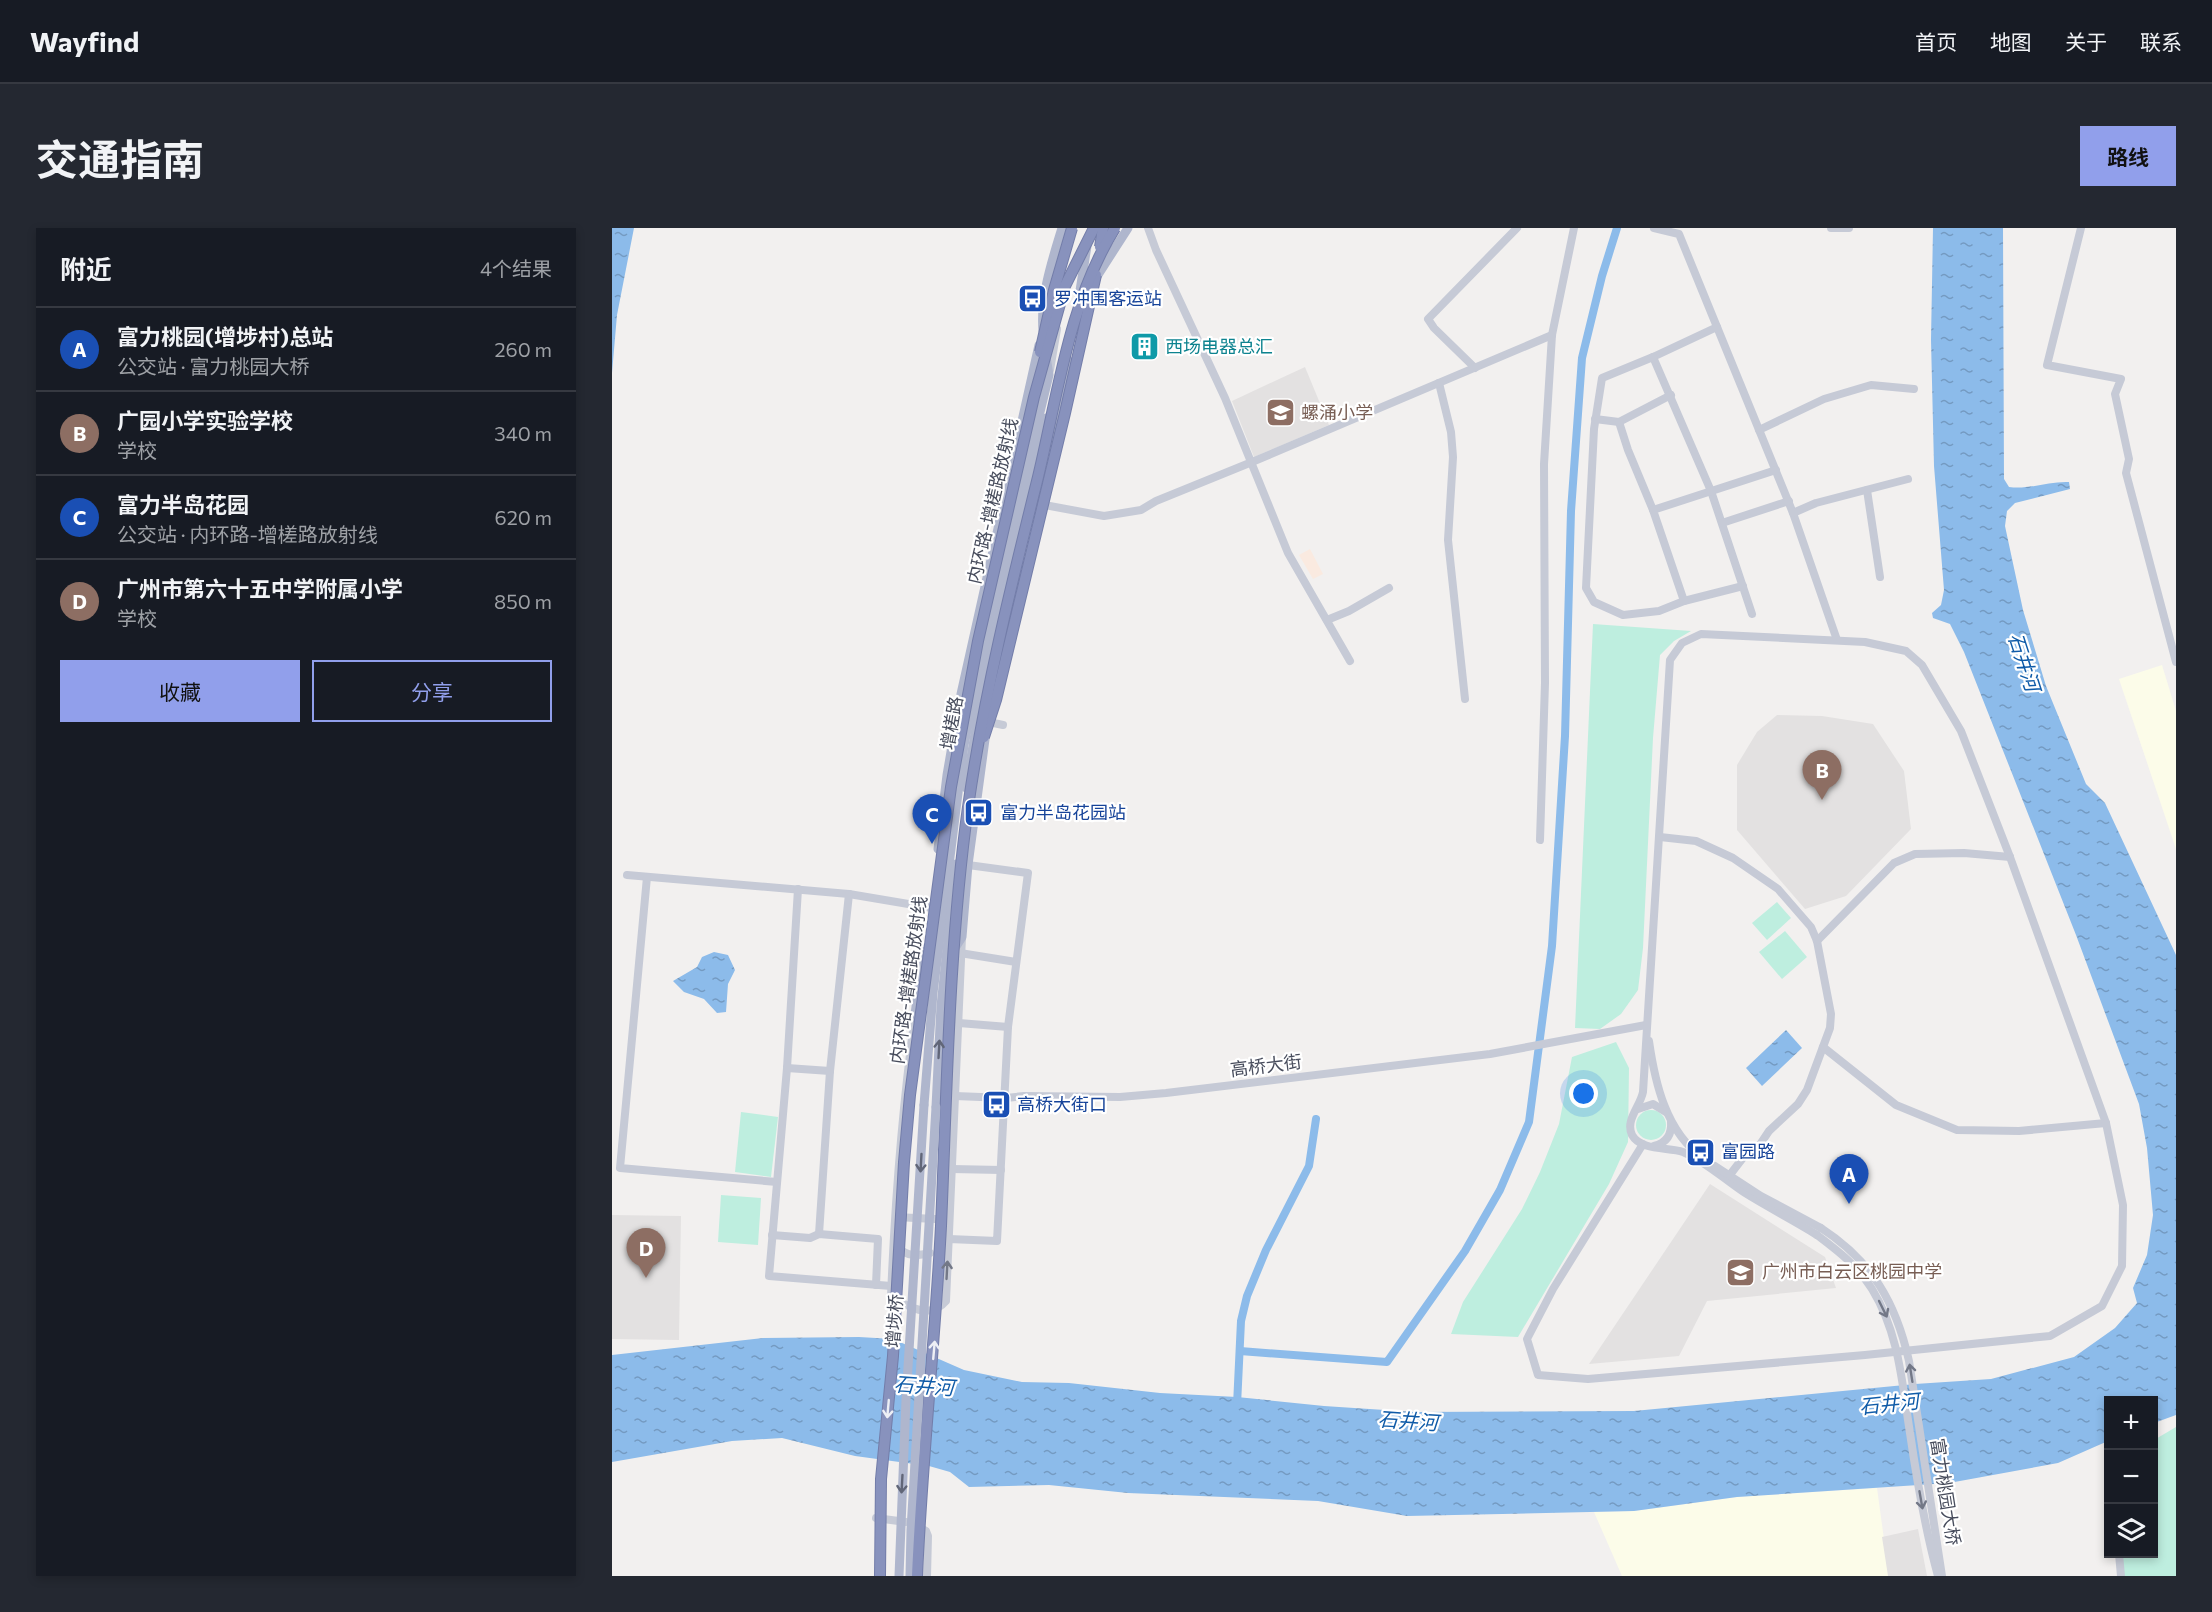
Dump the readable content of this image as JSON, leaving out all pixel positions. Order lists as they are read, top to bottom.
{
  "streets": {
    "highway": ["内环路-增槎路放射线", "增槎路"],
    "main road": ["增埗桥"],
    "street": ["高桥大街", "富力桃园大桥"]
  },
  "crossings": [
    ["内环路-增槎路放射线", "增槎路"],
    ["增槎路", "增埗桥"]
  ],
  "water": ["石井河"],
  "places": {
    "bus stop": [
      "罗冲围客运站",
      "富力半岛花园站",
      "高桥大街口",
      "富园路"
    ],
    "building": ["西场电器总汇"],
    "school or university": ["螺涌小学", "广州市白云区桃园中学"]
  },
  "page": {
    "header": "Wayfind",
    "nav": [
      "首页",
      "地图",
      "关于",
      "联系"
    ],
    "title": "交通指南",
    "buttons": [
      "路线",
      ["收藏", "分享"]
    ],
    "heading": ["附近", "4个结果"],
    "list": [
      {
        "mark": "A",
        "name": "富力桃园(增埗村)总站",
        "note": "公交站 · 富力桃园大桥",
        "value": "260 m"
      },
      {
        "mark": "B",
        "name": "广园小学实验学校",
        "note": "学校",
        "value": "340 m"
      },
      {
        "mark": "C",
        "name": "富力半岛花园",
        "note": "公交站 · 内环路-增槎路放射线",
        "value": "620 m"
      },
      {
        "mark": "D",
        "name": "广州市第六十五中学附属小学",
        "note": "学校",
        "value": "850 m"
      }
    ],
    "pins": [
      "B",
      "C",
      "A",
      "D"
    ],
    "map_buttons": ["+", "−"]
  }
}
